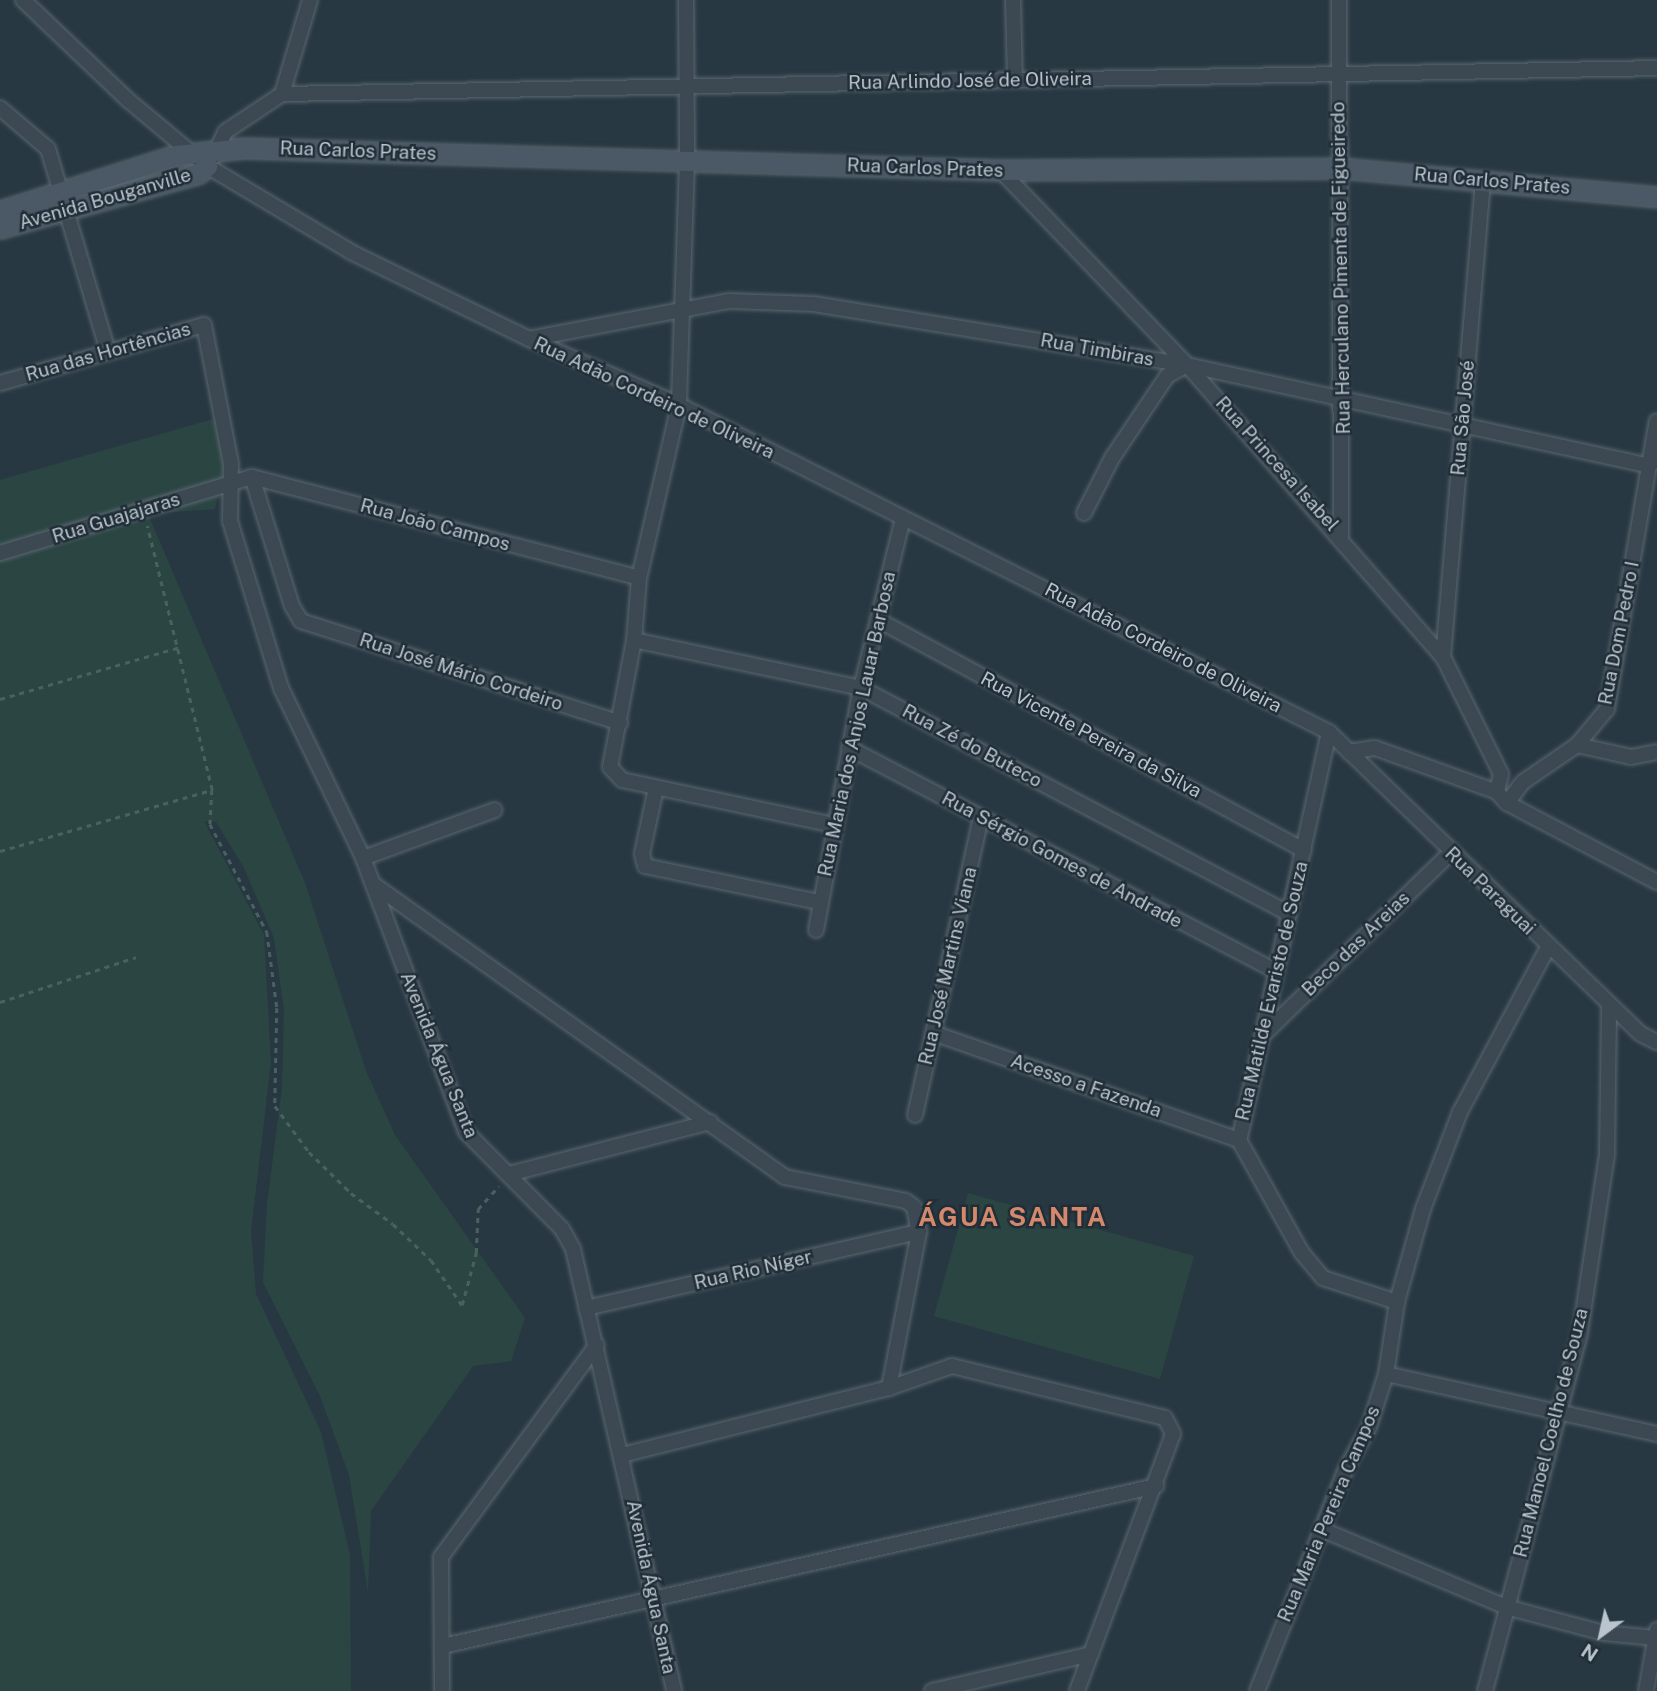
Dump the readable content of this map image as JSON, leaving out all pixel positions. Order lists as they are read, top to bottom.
{
  "streets": {
    "street": [
      "Rua Arlindo José de Oliveira",
      "Rua Carlos Prates",
      "Avenida Bouganville",
      "Rua Herculano Pimenta de Figueiredo",
      "Rua Timbiras",
      "Rua das Hortências",
      "Rua Adão Cordeiro de Oliveira",
      "Rua São José",
      "Rua Princesa Isabel",
      "Rua Guajajaras",
      "Rua João Campos",
      "Rua Dom Pedro I",
      "Rua José Mário Cordeiro",
      "Rua Maria dos Anjos Lauar Barbosa",
      "Rua Vicente Pereira da Silva",
      "Rua Zé do Buteco",
      "Rua Sérgio Gomes de Andrade",
      "Rua Paraguai",
      "Beco das Areias",
      "Rua José Martins Viana",
      "Rua Matilde Evaristo de Souza",
      "Avenida Água Santa",
      "Acesso a Fazenda",
      "Rua Rio Níger",
      "Rua Manoel Coelho de Souza",
      "Rua Maria Pereira Campos"
    ]
  },
  "crossings": [
    ["Rua Arlindo José de Oliveira", "Rua Herculano Pimenta de Figueiredo"],
    ["Rua Carlos Prates", "Avenida Bouganville"],
    ["Rua Carlos Prates", "Rua Herculano Pimenta de Figueiredo"],
    ["Rua Carlos Prates", "Rua Adão Cordeiro de Oliveira"],
    ["Rua Carlos Prates", "Rua São José"],
    ["Rua Carlos Prates", "Rua Princesa Isabel"],
    ["Avenida Bouganville", "Rua Adão Cordeiro de Oliveira"],
    ["Rua Herculano Pimenta de Figueiredo", "Rua Timbiras"],
    ["Rua Herculano Pimenta de Figueiredo", "Rua Princesa Isabel"],
    ["Rua Timbiras", "Rua Adão Cordeiro de Oliveira"],
    ["Rua Timbiras", "Rua São José"],
    ["Rua Timbiras", "Rua Princesa Isabel"],
    ["Rua Timbiras", "Rua Dom Pedro I"],
    ["Rua das Hortências", "Avenida Água Santa"],
    ["Rua Adão Cordeiro de Oliveira", "Rua Maria dos Anjos Lauar Barbosa"],
    ["Rua Adão Cordeiro de Oliveira", "Rua Paraguai"],
    ["Rua Adão Cordeiro de Oliveira", "Rua Matilde Evaristo de Souza"],
    ["Rua São José", "Rua Princesa Isabel"],
    ["Rua Princesa Isabel", "Rua Dom Pedro I"],
    ["Rua Guajajaras", "Avenida Água Santa"],
    ["Rua João Campos", "Rua José Mário Cordeiro"],
    ["Rua Maria dos Anjos Lauar Barbosa", "Rua Vicente Pereira da Silva"],
    ["Rua Maria dos Anjos Lauar Barbosa", "Rua Zé do Buteco"],
    ["Rua Maria dos Anjos Lauar Barbosa", "Rua Sérgio Gomes de Andrade"],
    ["Rua Vicente Pereira da Silva", "Rua Matilde Evaristo de Souza"],
    ["Rua Zé do Buteco", "Rua Matilde Evaristo de Souza"],
    ["Rua Sérgio Gomes de Andrade", "Rua José Martins Viana"],
    ["Rua Sérgio Gomes de Andrade", "Rua Matilde Evaristo de Souza"],
    ["Rua Paraguai", "Beco das Areias"],
    ["Rua Paraguai", "Rua Matilde Evaristo de Souza"],
    ["Rua Paraguai", "Rua Manoel Coelho de Souza"],
    ["Rua Paraguai", "Rua Maria Pereira Campos"],
    ["Beco das Areias", "Rua Matilde Evaristo de Souza"],
    ["Rua José Martins Viana", "Acesso a Fazenda"],
    ["Rua Matilde Evaristo de Souza", "Acesso a Fazenda"],
    ["Rua Matilde Evaristo de Souza", "Rua Maria Pereira Campos"],
    ["Avenida Água Santa", "Rua Rio Níger"]
  ],
  "districts": ["ÁGUA SANTA"],
  "north": "bottom left"
}
